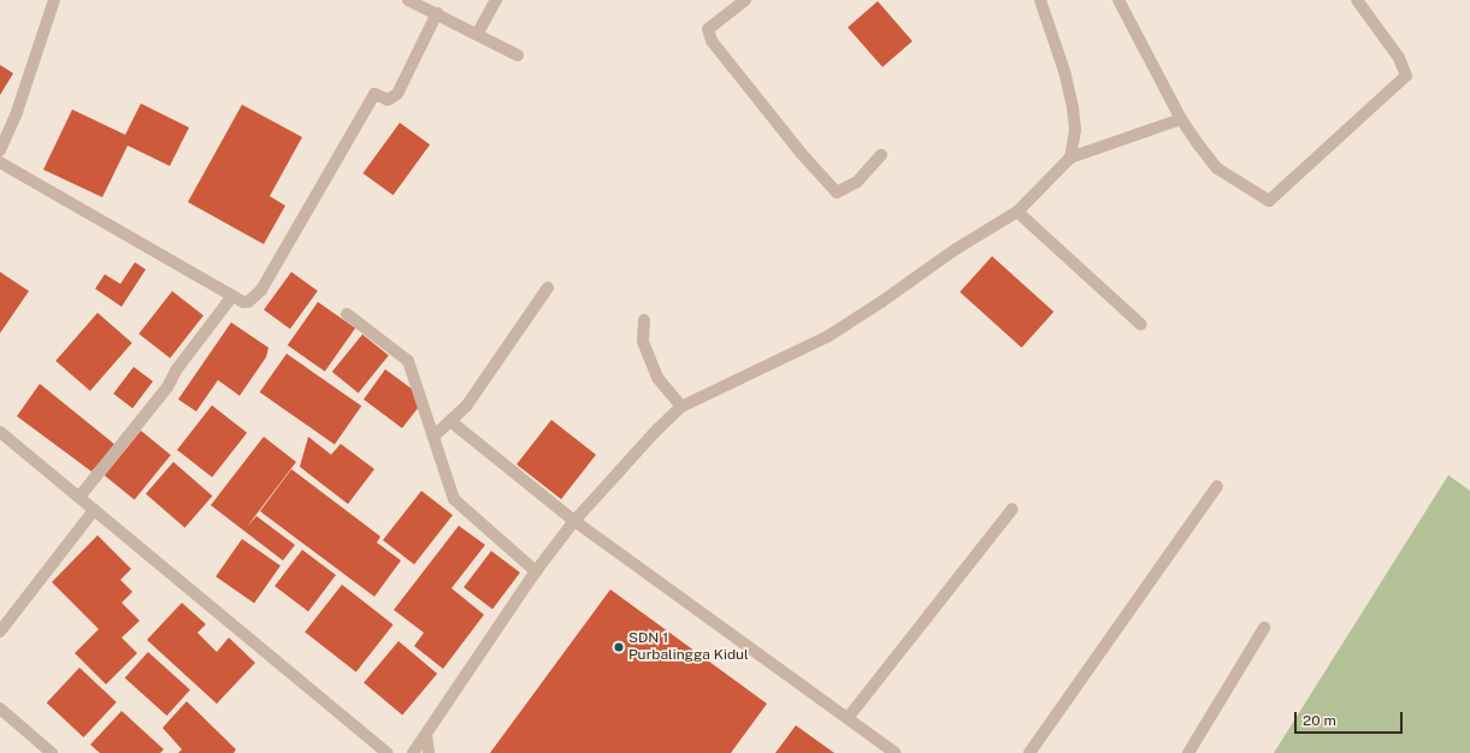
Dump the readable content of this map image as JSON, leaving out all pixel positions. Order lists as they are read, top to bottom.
{
  "places": ["SDN 1 Purbalingga Kidul"],
  "scale_bar": "20 m"
}
